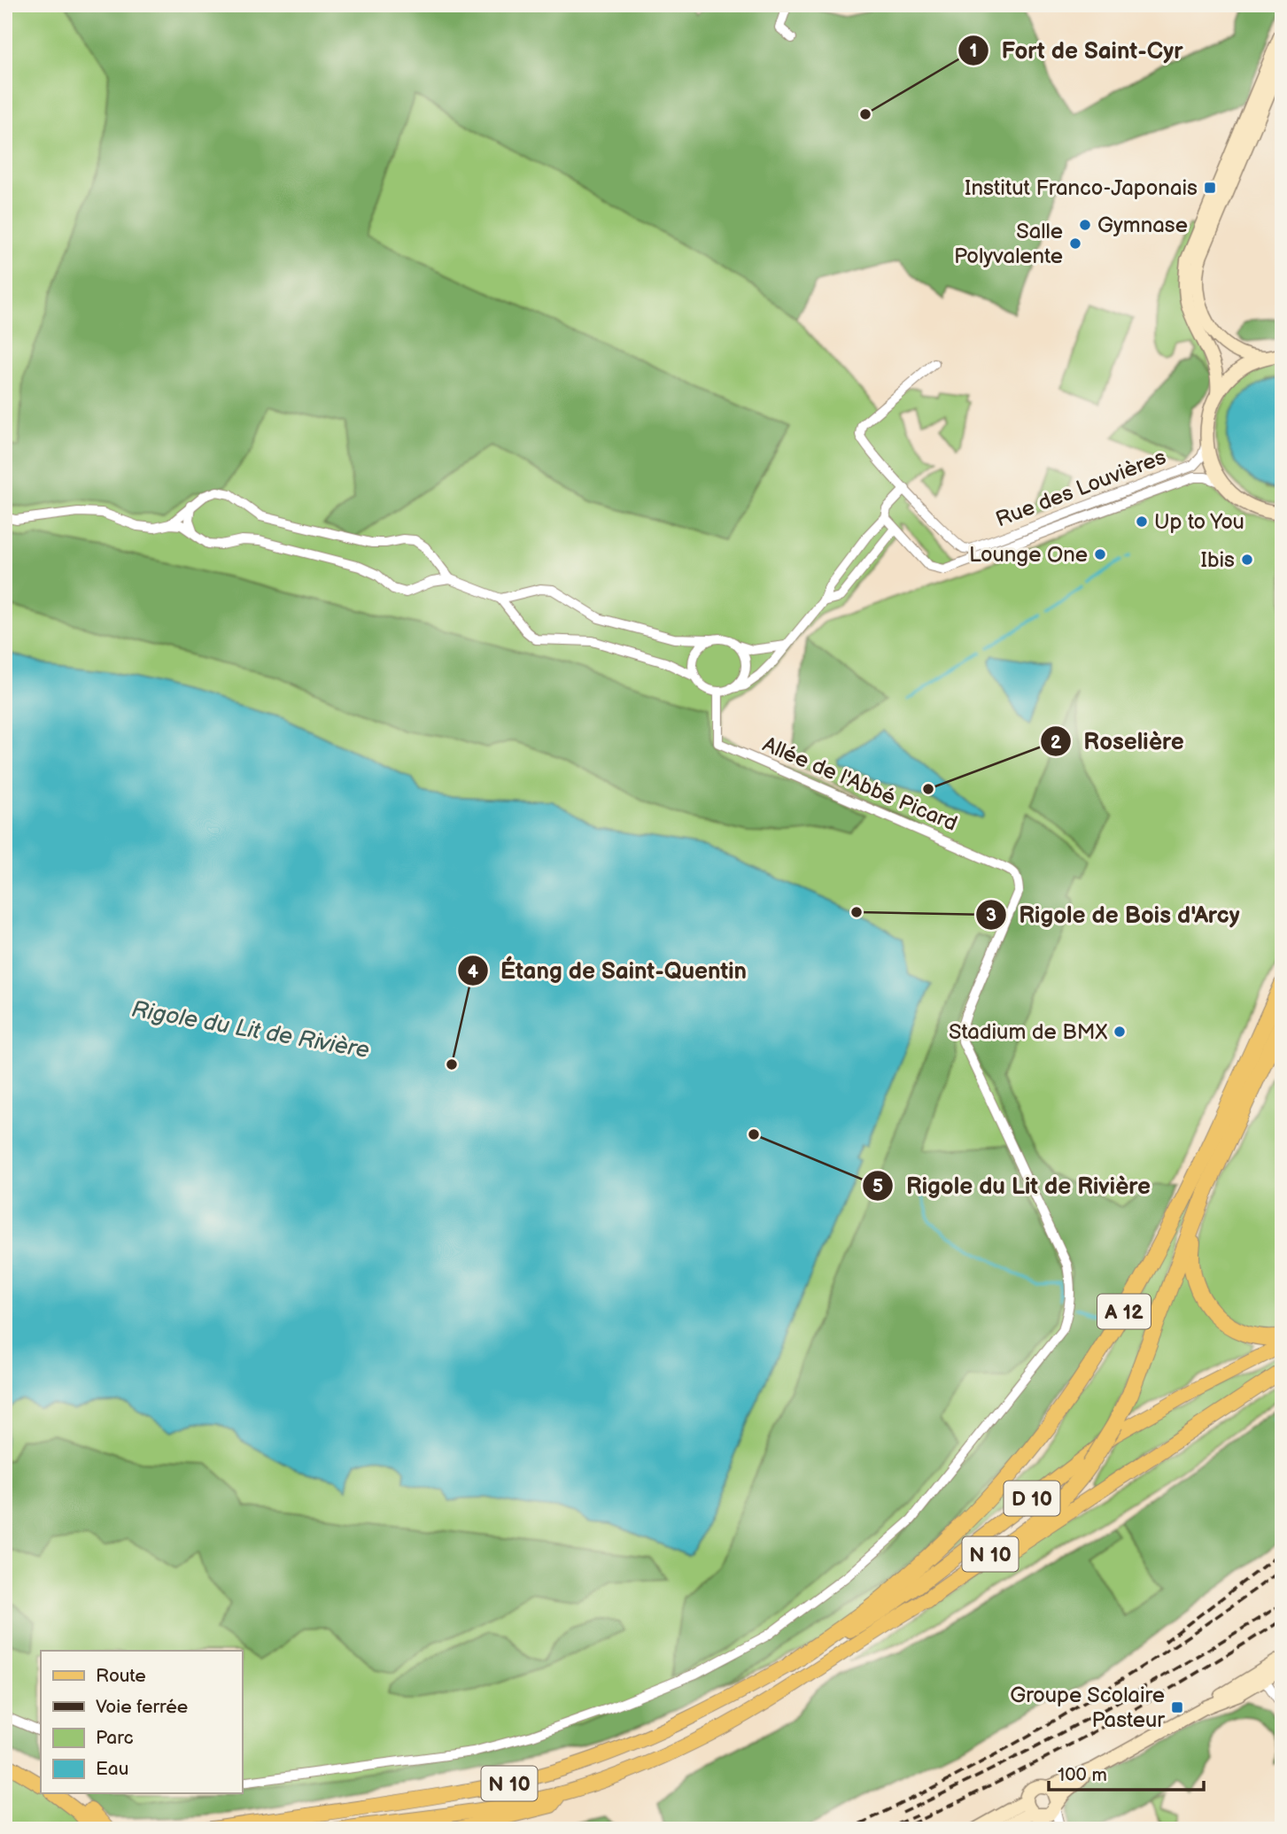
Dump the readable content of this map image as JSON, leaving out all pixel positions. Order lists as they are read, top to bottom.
{
  "streets": {
    "highway": ["A 12", "N 10"],
    "main road": ["D 10"],
    "street": ["Rue des Louvières", "Allée de l'Abbé Picard"]
  },
  "crossings": [
    ["A 12", "N 10"],
    ["D 10", "N 10"]
  ],
  "water": ["Rigole du Lit de Rivière"],
  "places": {
    "other": [
      "Fort de Saint-Cyr",
      "Gymnase",
      "Salle Polyvalente",
      "Up to You",
      "Lounge One",
      "Ibis",
      "Roselière",
      "Rigole de Bois d'Arcy",
      "Stadium de BMX",
      "Étang de Saint-Quentin",
      "Rigole du Lit de Rivière"
    ],
    "transit": ["Institut Franco-Japonais", "Groupe Scolaire Pasteur"]
  },
  "legend": [
    "Route",
    "Voie ferrée",
    "Parc",
    "Eau"
  ],
  "scale_bar": "100 m"
}
